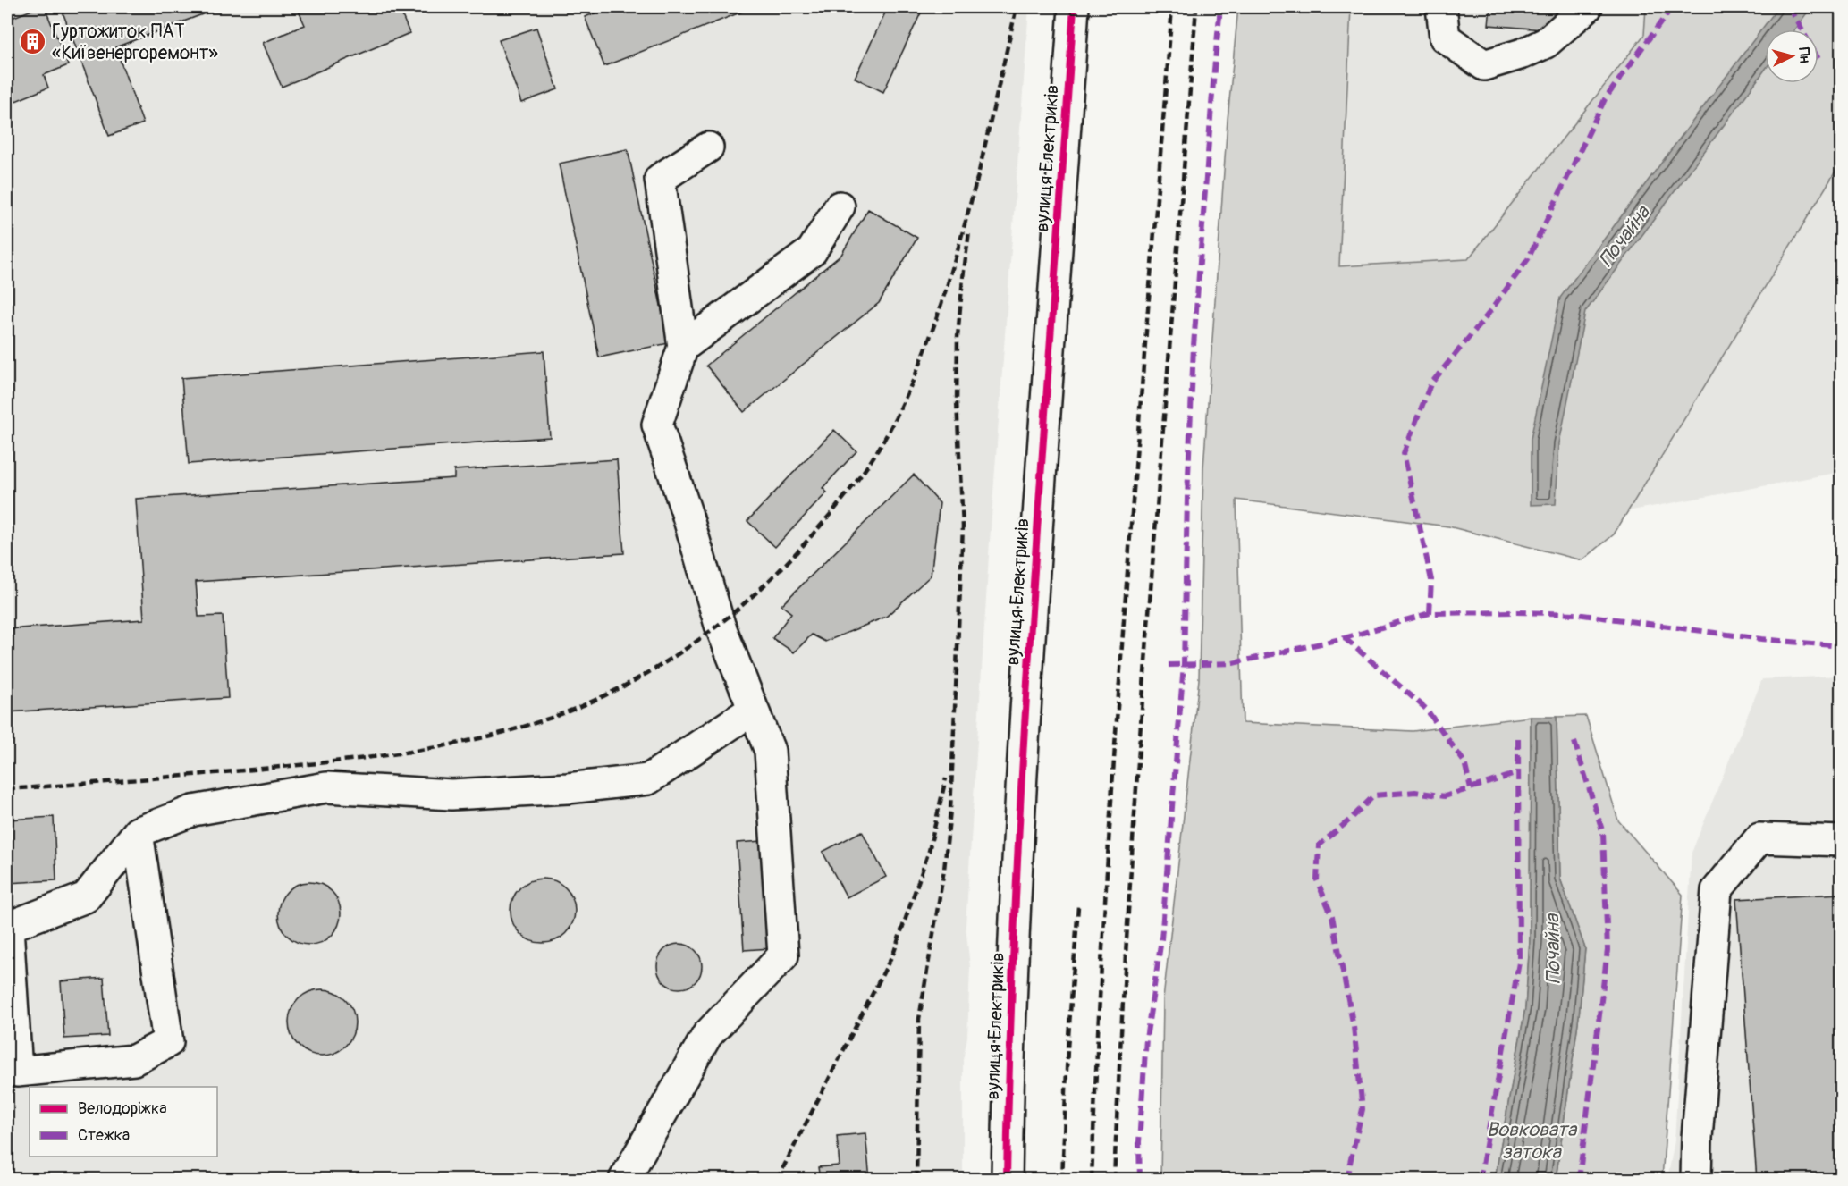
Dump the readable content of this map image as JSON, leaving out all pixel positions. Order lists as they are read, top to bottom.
{
  "streets": {
    "street": ["вулиця Електриків"]
  },
  "water": ["Почайна", "Вовковата затока"],
  "places": {
    "building": ["Гуртожиток ПАТ «Київенергоремонт»"]
  },
  "legend": ["Велодоріжка", "Стежка"],
  "north": "right"
}
